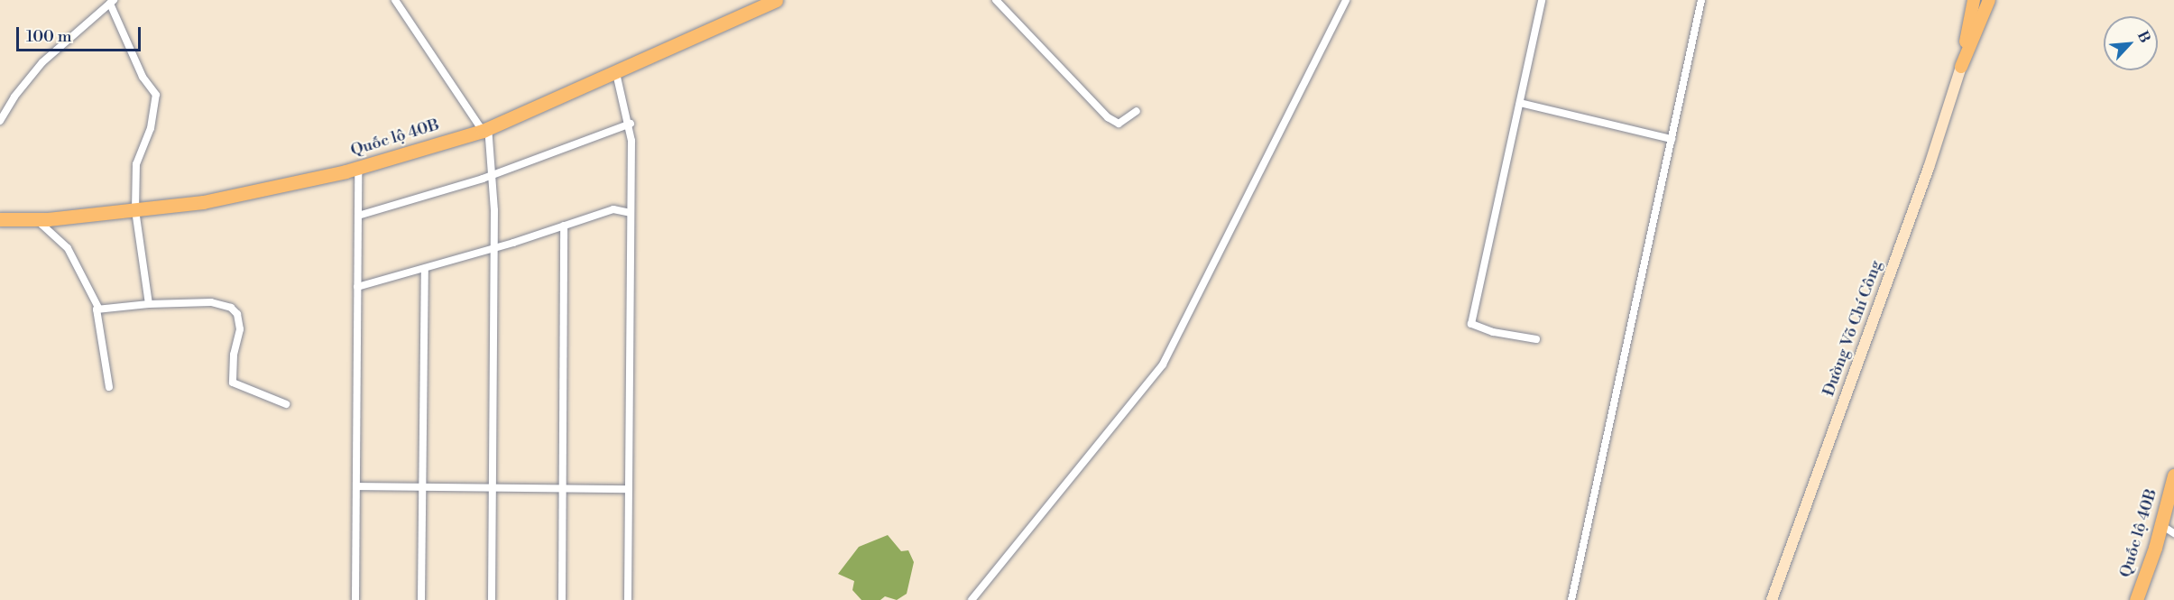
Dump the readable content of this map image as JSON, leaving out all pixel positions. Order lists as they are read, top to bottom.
{
  "streets": {
    "highway": ["Quốc lộ 40B"],
    "main road": ["Đường Võ Chí Công"]
  },
  "scale_bar": "100 m",
  "north": "top right"
}
